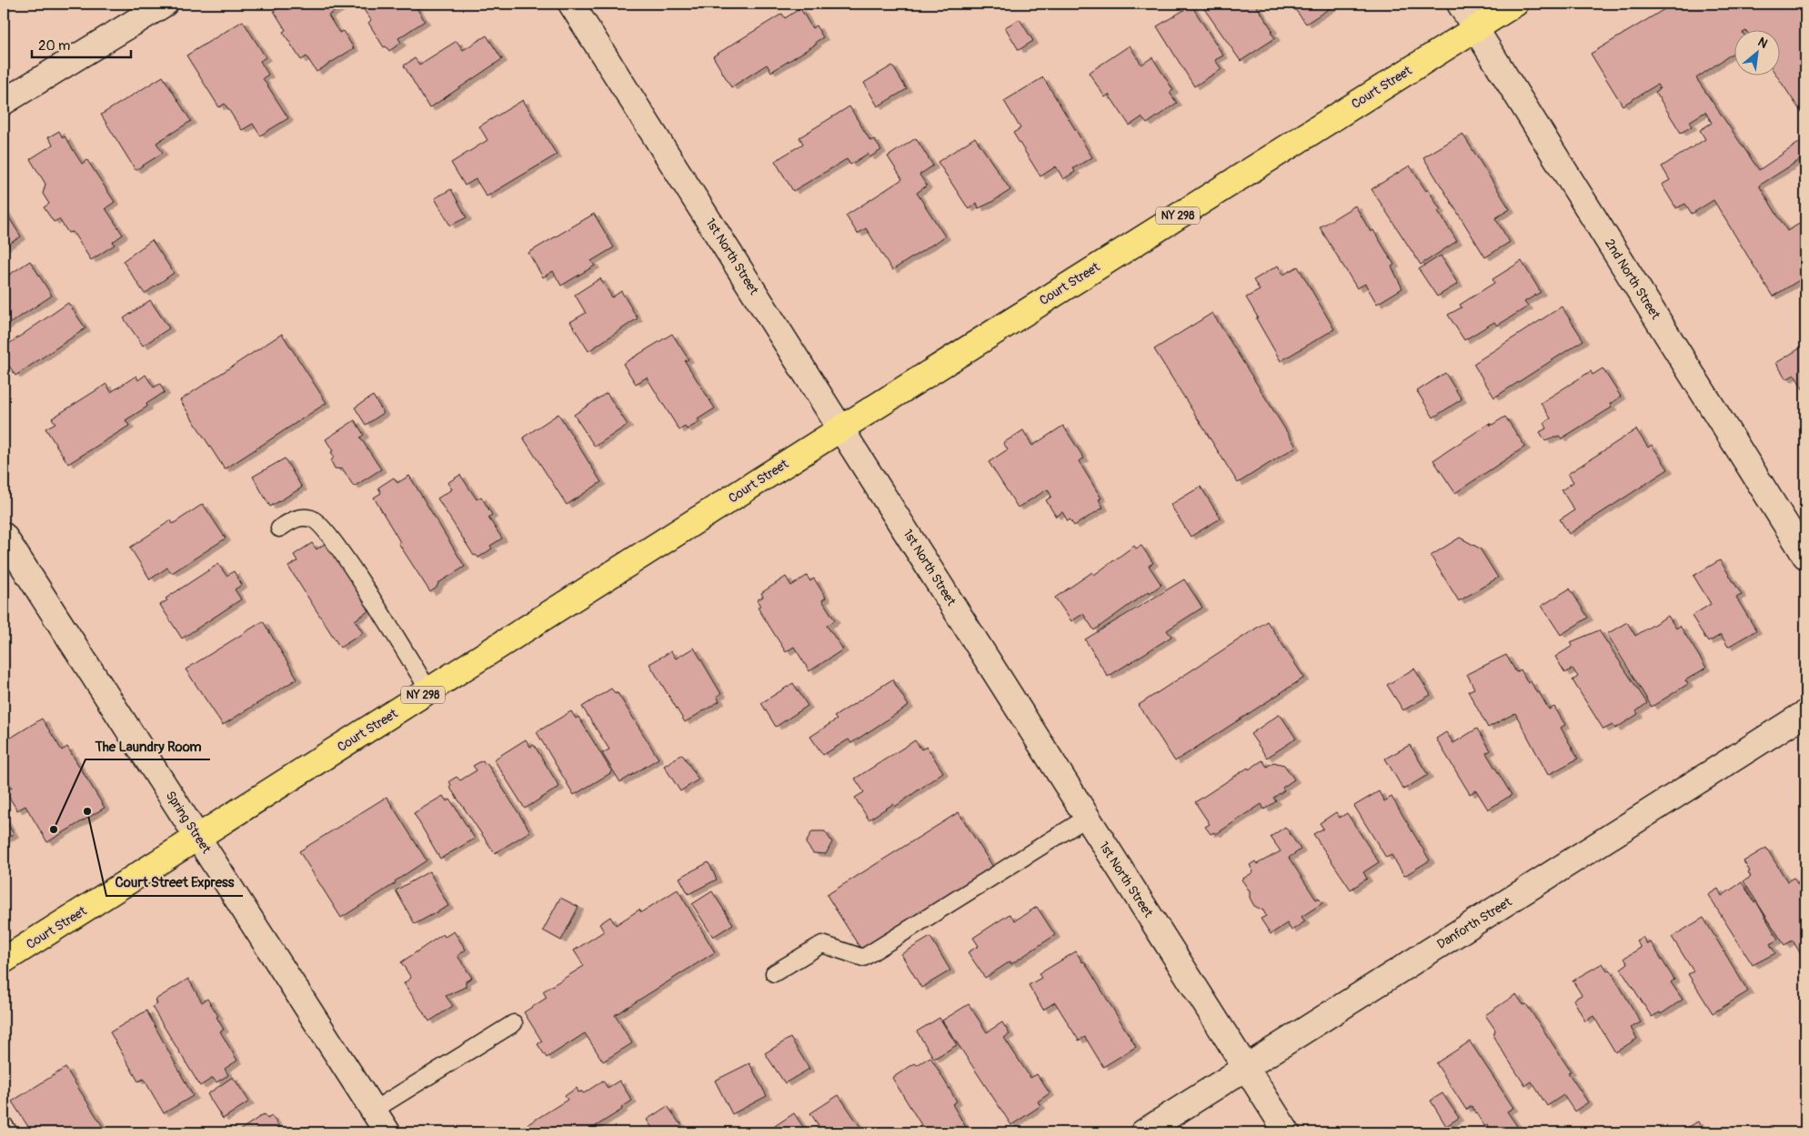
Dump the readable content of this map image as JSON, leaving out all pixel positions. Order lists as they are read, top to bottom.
{
  "streets": {
    "main road": ["Court Street", "NY 298"],
    "street": [
      "1st North Street",
      "2nd North Street",
      "Spring Street",
      "Danforth Street"
    ]
  },
  "crossings": [
    ["Court Street", "1st North Street"],
    ["Court Street", "2nd North Street"],
    ["Court Street", "Spring Street"],
    ["1st North Street", "Danforth Street"]
  ],
  "places": ["Court Street Express", "The Laundry Room"],
  "scale_bar": "20 m",
  "north": "top right"
}
